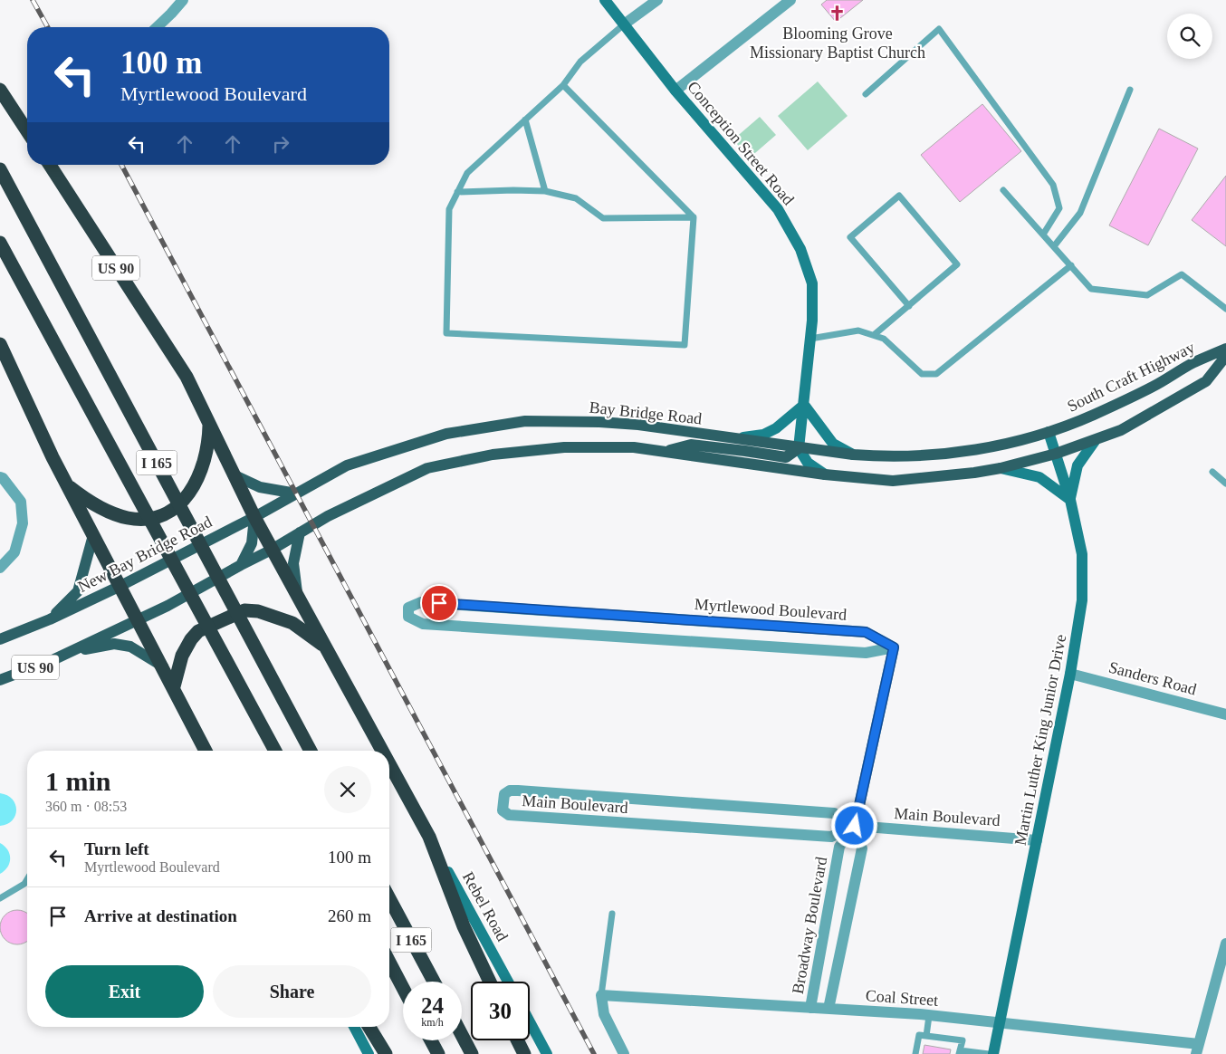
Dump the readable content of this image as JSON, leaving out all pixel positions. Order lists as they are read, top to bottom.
{
  "streets": {
    "highway": ["US 90", "I 165"],
    "main road": ["South Craft Highway", "Bay Bridge Road", "New Bay Bridge Road"],
    "street": [
      "Conception Street Road",
      "Myrtlewood Boulevard",
      "Sanders Road",
      "Martin Luther King Junior Drive",
      "Main Boulevard",
      "Rebel Road",
      "Broadway Boulevard",
      "Coal Street"
    ]
  },
  "crossings": [
    ["Conception Street Road", "Bay Bridge Road"],
    ["US 90", "Bay Bridge Road"],
    ["US 90", "New Bay Bridge Road"],
    ["South Craft Highway", "Bay Bridge Road"],
    ["South Craft Highway", "Martin Luther King Junior Drive"],
    ["Bay Bridge Road", "New Bay Bridge Road"],
    ["Bay Bridge Road", "Martin Luther King Junior Drive"],
    ["Myrtlewood Boulevard", "Broadway Boulevard"],
    ["Sanders Road", "Martin Luther King Junior Drive"],
    ["Martin Luther King Junior Drive", "Main Boulevard"],
    ["Martin Luther King Junior Drive", "Coal Street"],
    ["Main Boulevard", "Broadway Boulevard"],
    ["Broadway Boulevard", "Coal Street"]
  ],
  "places": {
    "church": ["Blooming Grove Missionary Baptist Church"]
  },
  "page": {
    "turn": ["100 m", "Myrtlewood Boulevard"],
    "heading": ["1 min", "360 m · 08:53"],
    "list": [
      {
        "name": "Turn left",
        "note": "Myrtlewood Boulevard",
        "value": "100 m"
      },
      {
        "name": "Arrive at destination",
        "value": "260 m"
      }
    ],
    "buttons": ["Exit", "Share"],
    "speed": "24 km/h",
    "limit": "30"
  }
}
